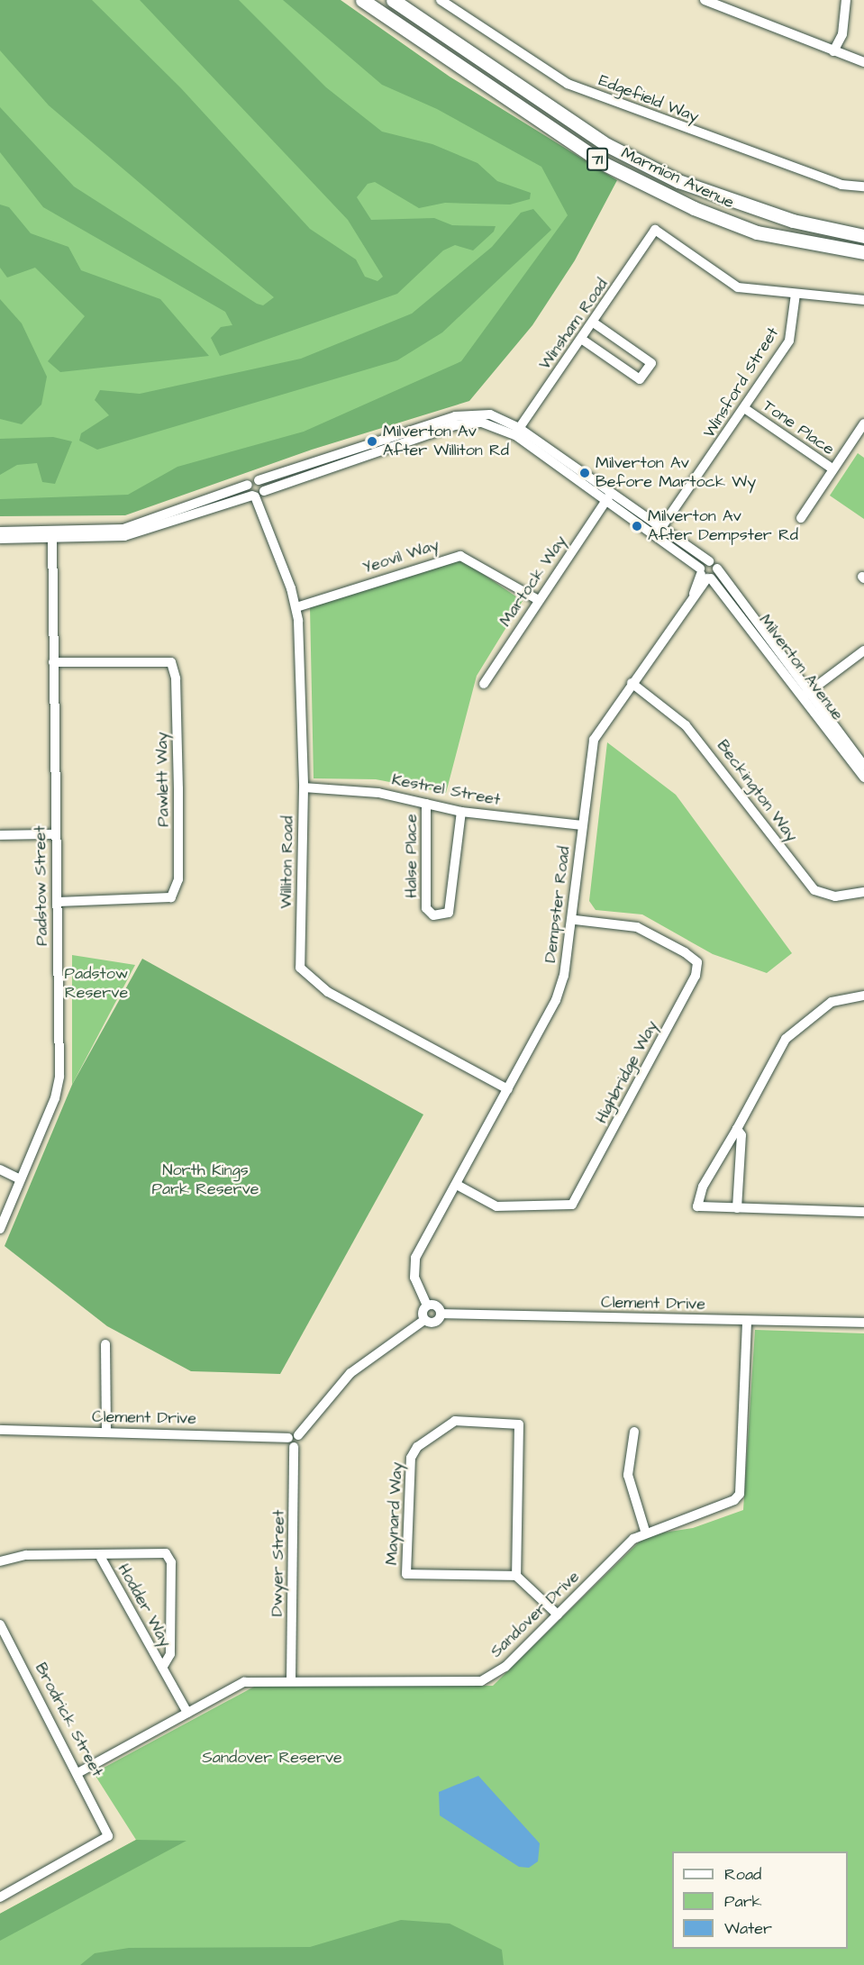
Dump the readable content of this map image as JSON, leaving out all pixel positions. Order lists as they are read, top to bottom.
{
  "streets": {
    "highway": ["71", "Marmion Avenue"],
    "street": [
      "Edgefield Way",
      "Winsham Road",
      "Winsford Street",
      "Tone Place",
      "Yeovil Way",
      "Martock Way",
      "Milverton Avenue",
      "Pawlett Way",
      "Kestrel Street",
      "Beckington Way",
      "Halse Place",
      "Williton Road",
      "Padstow Street",
      "Dempster Road",
      "Highbridge Way",
      "Clement Drive",
      "Maynard Way",
      "Dwyer Street",
      "Hodder Way",
      "Sandover Drive",
      "Brodrick Street"
    ]
  },
  "crossings": [
    ["Winsham Road", "Winsford Street"],
    ["Winsham Road", "Milverton Avenue"],
    ["Winsford Street", "Tone Place"],
    ["Winsford Street", "Milverton Avenue"],
    ["Yeovil Way", "Martock Way"],
    ["Yeovil Way", "Williton Road"],
    ["Martock Way", "Milverton Avenue"],
    ["Milverton Avenue", "Williton Road"],
    ["Milverton Avenue", "Padstow Street"],
    ["Milverton Avenue", "Dempster Road"],
    ["Pawlett Way", "Padstow Street"],
    ["Kestrel Street", "Halse Place"],
    ["Kestrel Street", "Williton Road"],
    ["Kestrel Street", "Dempster Road"],
    ["Beckington Way", "Dempster Road"],
    ["Williton Road", "Dempster Road"],
    ["Dempster Road", "Highbridge Way"],
    ["Dempster Road", "Clement Drive"],
    ["Clement Drive", "Dwyer Street"],
    ["Clement Drive", "Sandover Drive"],
    ["Dwyer Street", "Sandover Drive"],
    ["Hodder Way", "Sandover Drive"],
    ["Sandover Drive", "Brodrick Street"]
  ],
  "parks": ["Padstow Reserve", "North Kings Park Reserve", "Sandover Reserve"],
  "places": ["Milverton Av After Williton Rd", "Milverton Av Before Martock Wy", "Milverton Av After Dempster Rd"],
  "legend": ["Road", "Park", "Water"]
}
